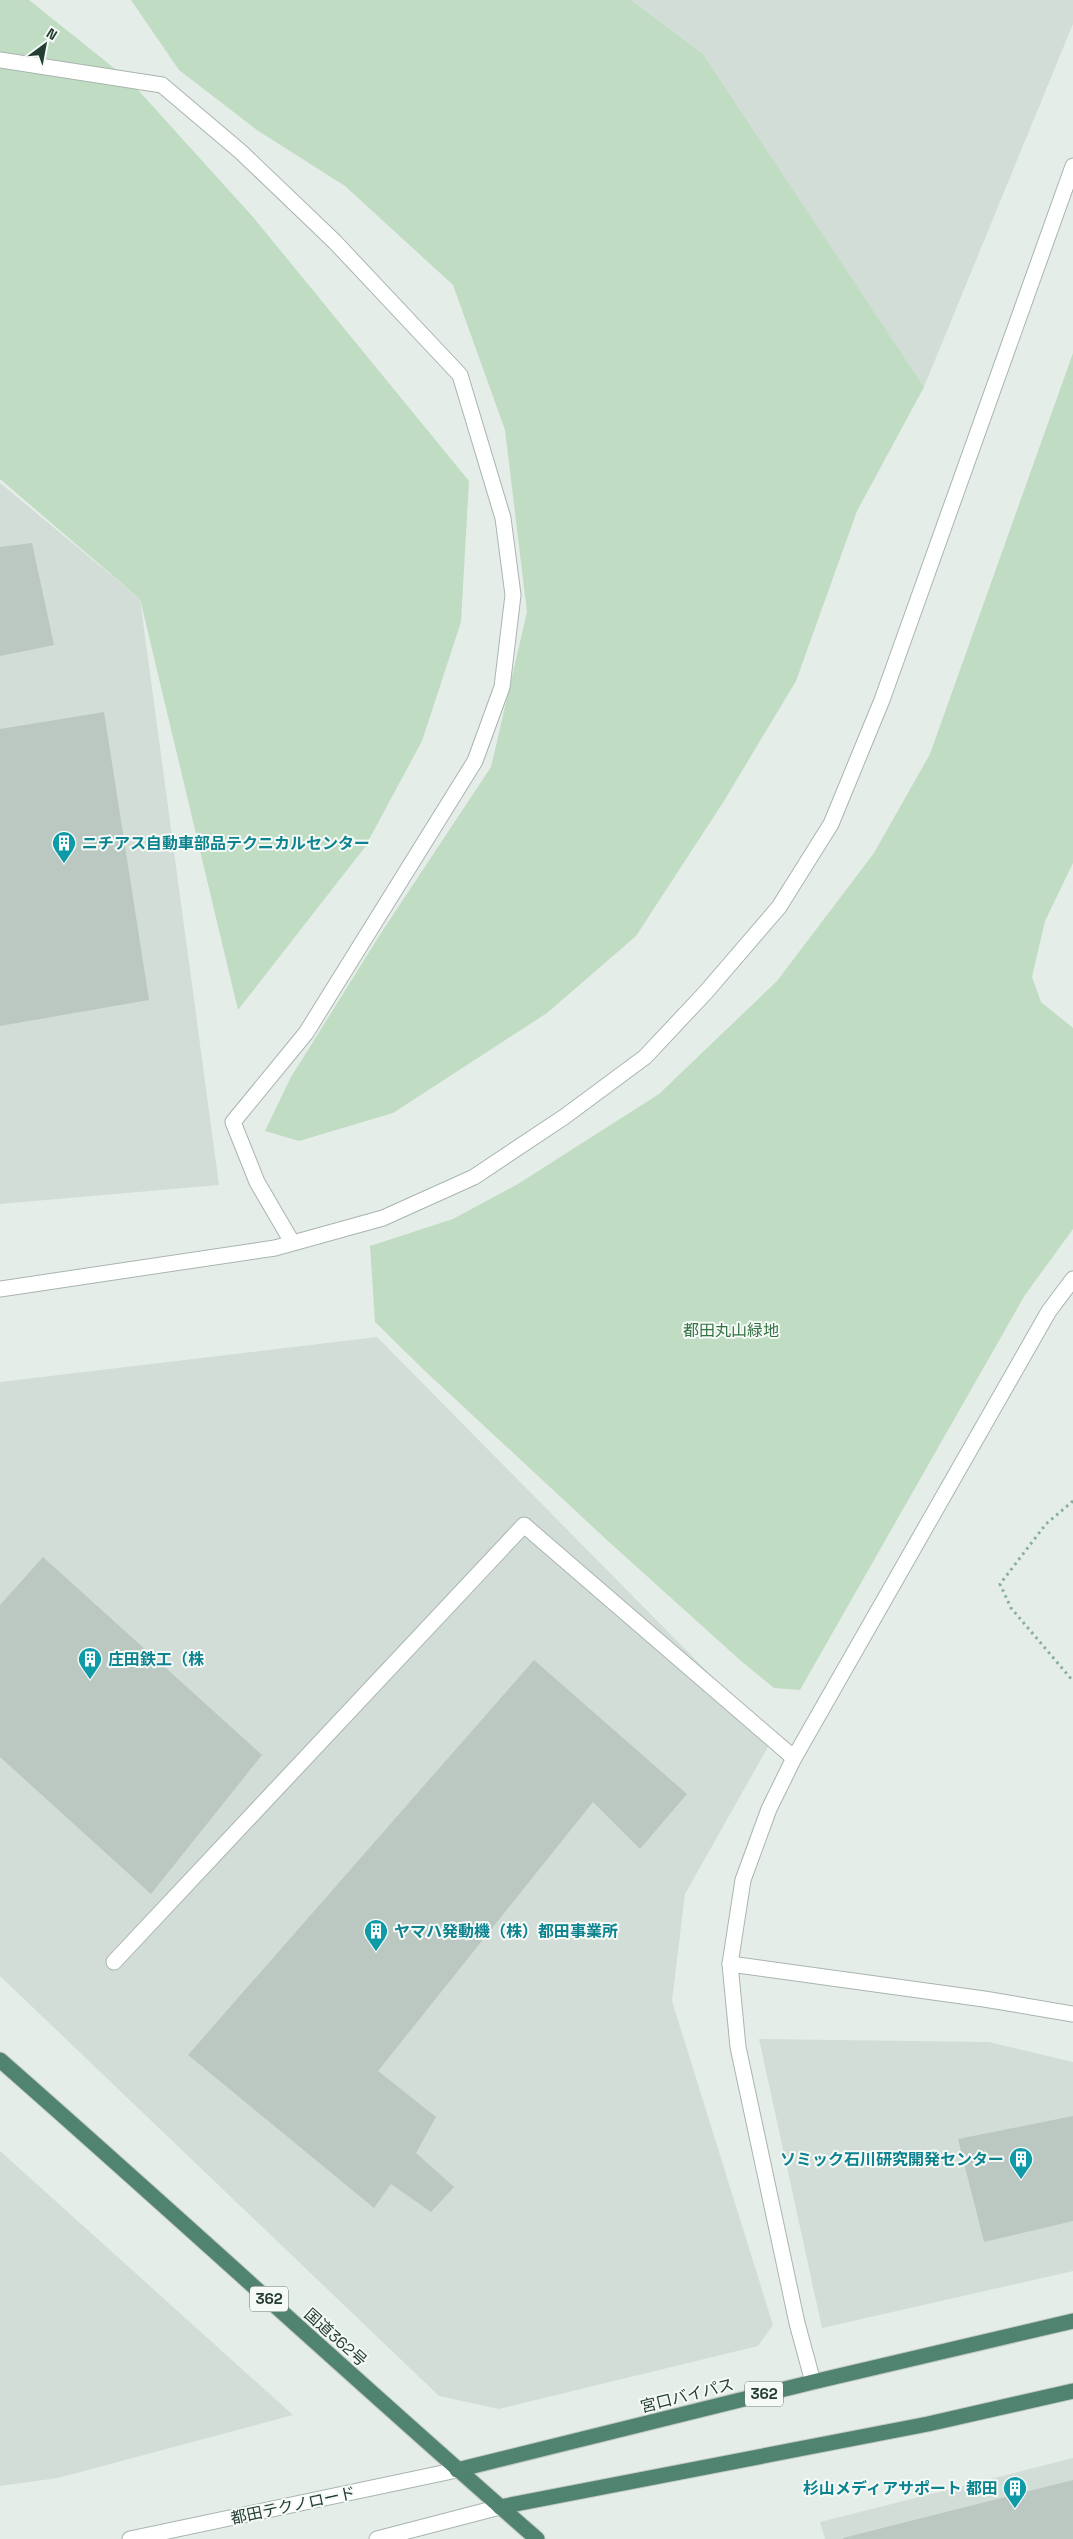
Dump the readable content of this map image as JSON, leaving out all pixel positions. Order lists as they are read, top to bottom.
{
  "streets": {
    "highway": ["362", "国道362号", "宮口バイパス"],
    "street": ["都田テクノロード"]
  },
  "crossings": [
    ["国道362号", "宮口バイパス"],
    ["国道362号", "都田テクノロード"],
    ["宮口バイパス", "都田テクノロード"]
  ],
  "parks": ["都田丸山緑地"],
  "places": {
    "building": [
      "ニチアス自動車部品テクニカルセンター",
      "庄田鉄工（株",
      "ヤマハ発動機（株）都田事業所",
      "ソミック石川研究開発センター",
      "杉山メディアサポート 都田"
    ]
  },
  "north": "top right"
}
